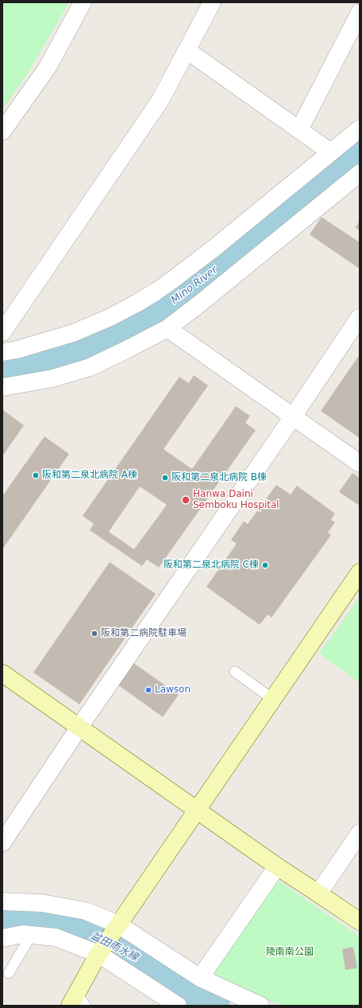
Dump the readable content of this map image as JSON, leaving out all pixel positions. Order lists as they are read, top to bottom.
{
  "water": ["Mino River", "盆田雨水線"],
  "parks": ["陵南南公園"],
  "places": [
    "阪和第二泉北病院 A棟",
    "阪和第二泉北病院 B棟",
    "Hanwa Daini Semboku Hospital",
    "阪和第二泉北病院 C棟",
    "阪和第二病院駐車場",
    "Lawson"
  ]
}
